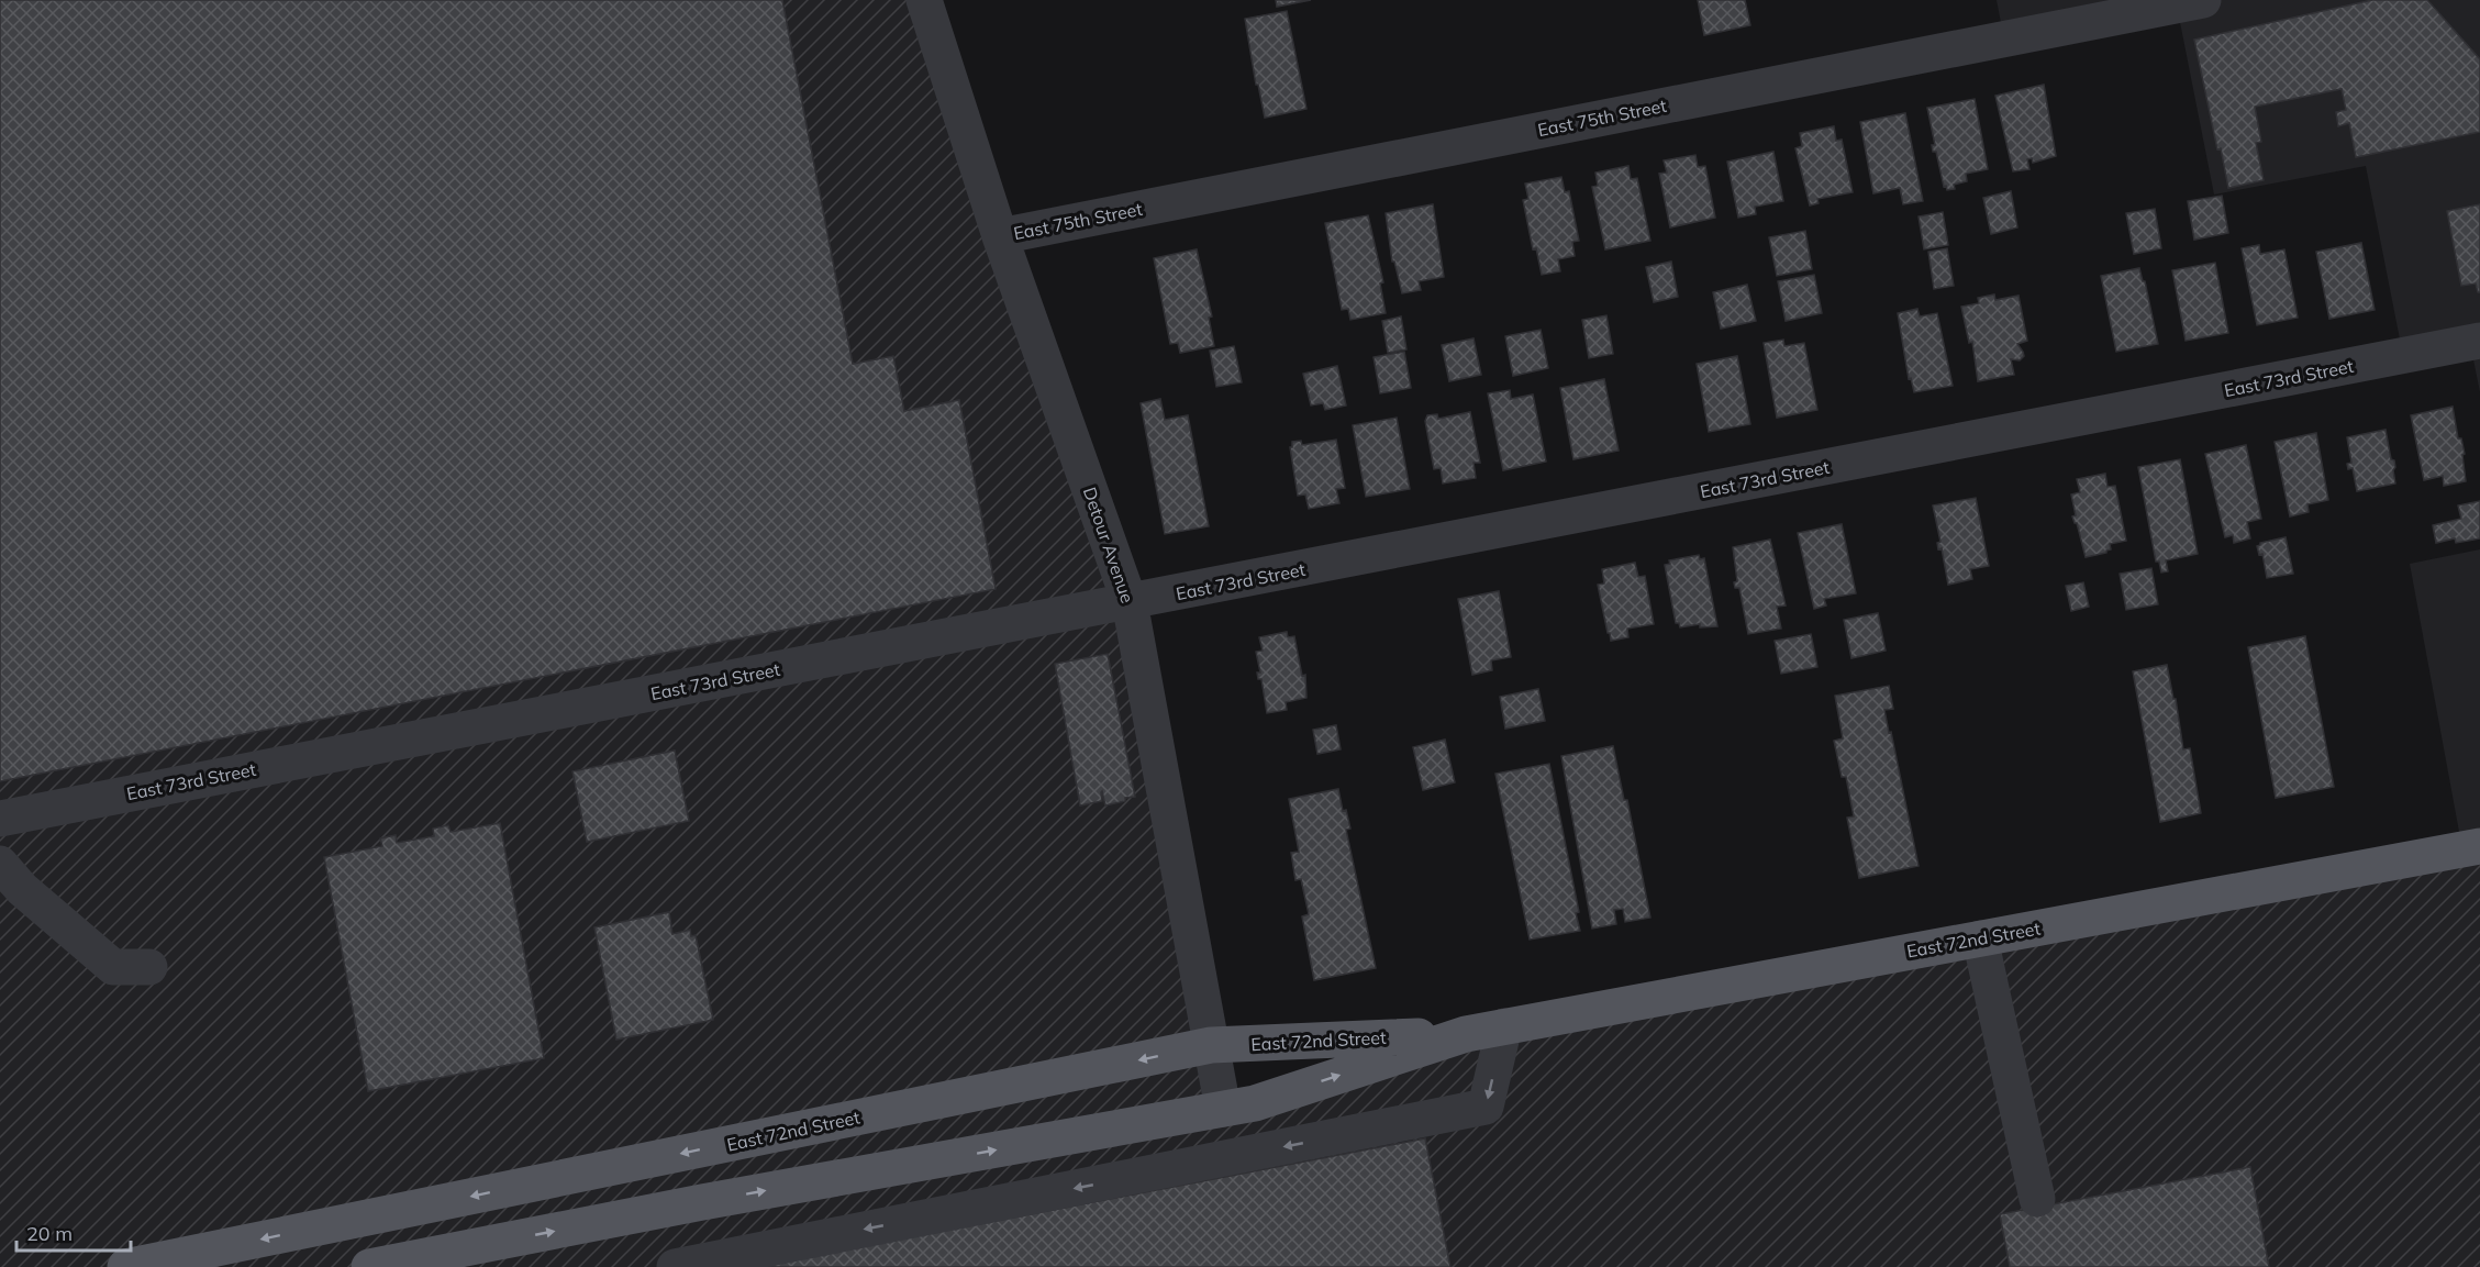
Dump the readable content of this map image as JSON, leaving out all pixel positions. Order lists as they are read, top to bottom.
{
  "streets": {
    "main road": ["East 72nd Street"],
    "street": ["East 75th Street", "East 73rd Street", "Detour Avenue"]
  },
  "crossings": [
    ["East 75th Street", "Detour Avenue"],
    ["East 73rd Street", "Detour Avenue"],
    ["Detour Avenue", "East 72nd Street"]
  ],
  "scale_bar": "20 m"
}
